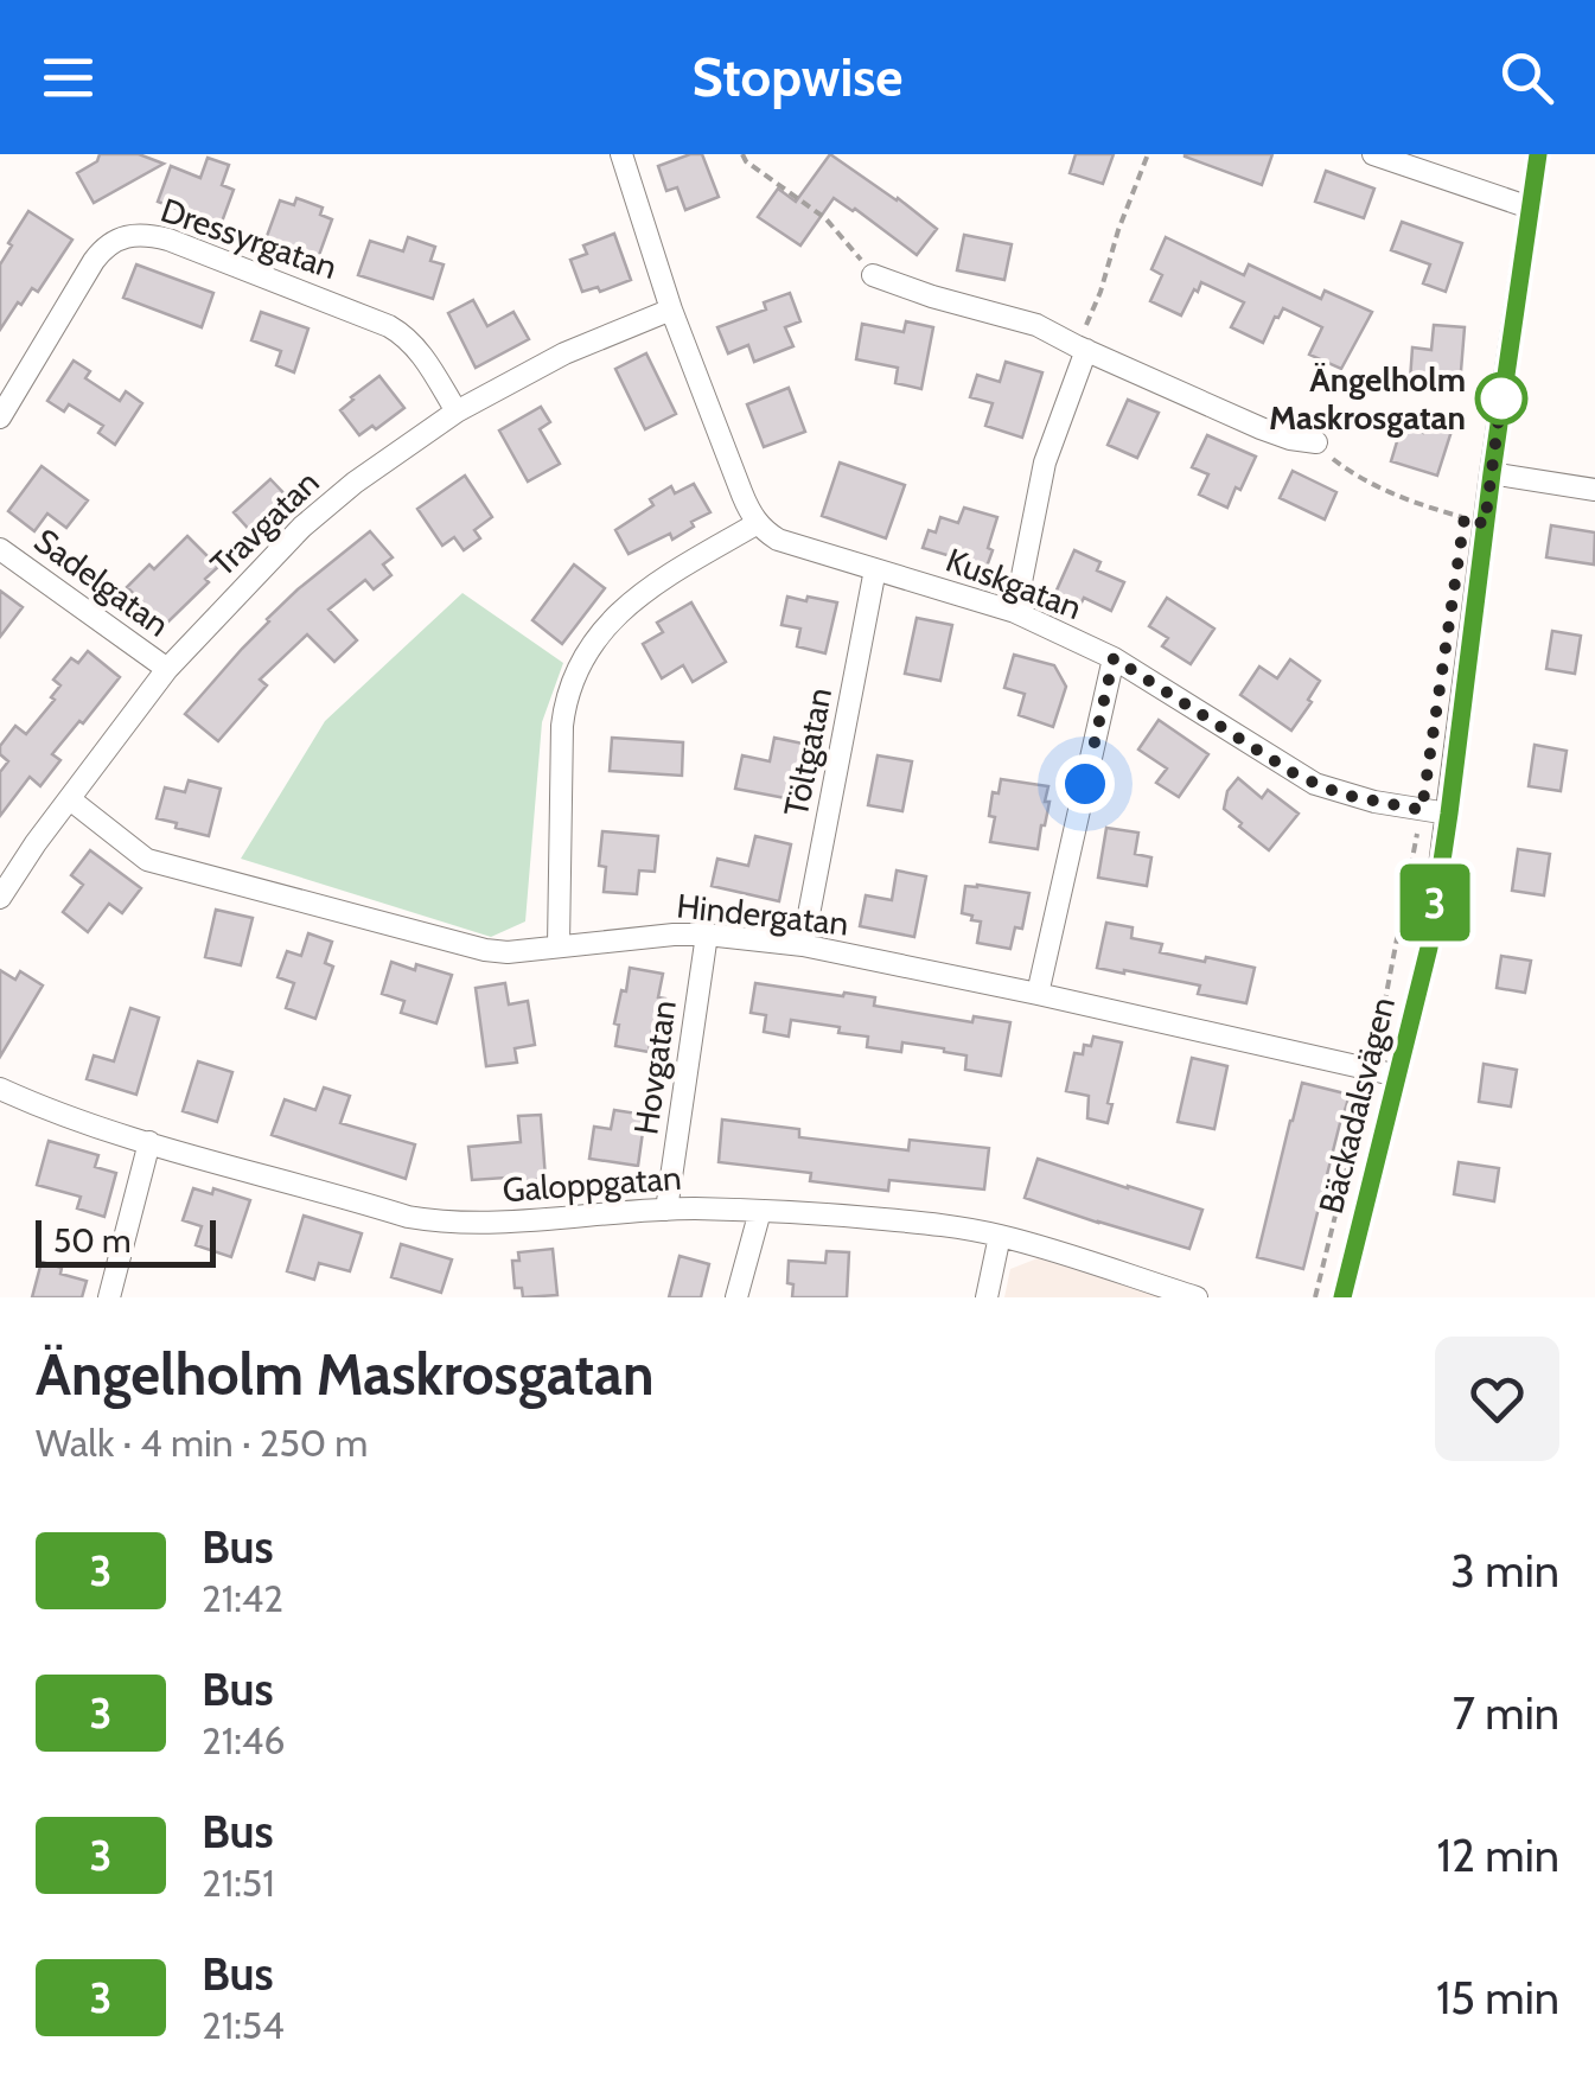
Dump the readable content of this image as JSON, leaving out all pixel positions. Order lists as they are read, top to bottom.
{
  "streets": {
    "street": [
      "Dressyrgatan",
      "Travgatan",
      "Sadelgatan",
      "Kuskgatan",
      "Töltgatan",
      "Hindergatan",
      "Hovgatan",
      "Bäckadalsvägen",
      "Galoppgatan"
    ]
  },
  "crossings": [
    ["Dressyrgatan", "Travgatan"],
    ["Travgatan", "Sadelgatan"],
    ["Travgatan", "Hindergatan"],
    ["Kuskgatan", "Töltgatan"],
    ["Kuskgatan", "Bäckadalsvägen"],
    ["Töltgatan", "Hindergatan"],
    ["Hindergatan", "Hovgatan"],
    ["Hindergatan", "Bäckadalsvägen"],
    ["Hovgatan", "Galoppgatan"]
  ],
  "places": ["Ängelholm Maskrosgatan"],
  "lines": ["bus line 3"],
  "scale_bar": "50 m",
  "page": {
    "header": "Stopwise",
    "on_map": "3",
    "scale": "50 m",
    "heading": ["Ängelholm Maskrosgatan", "Walk · 4 min · 250 m"],
    "list": [
      {
        "mark": "3",
        "name": "Bus",
        "note": "21:42",
        "value": "3 min"
      },
      {
        "mark": "3",
        "name": "Bus",
        "note": "21:46",
        "value": "7 min"
      },
      {
        "mark": "3",
        "name": "Bus",
        "note": "21:51",
        "value": "12 min"
      },
      {
        "mark": "3",
        "name": "Bus",
        "note": "21:54",
        "value": "15 min"
      }
    ]
  }
}
